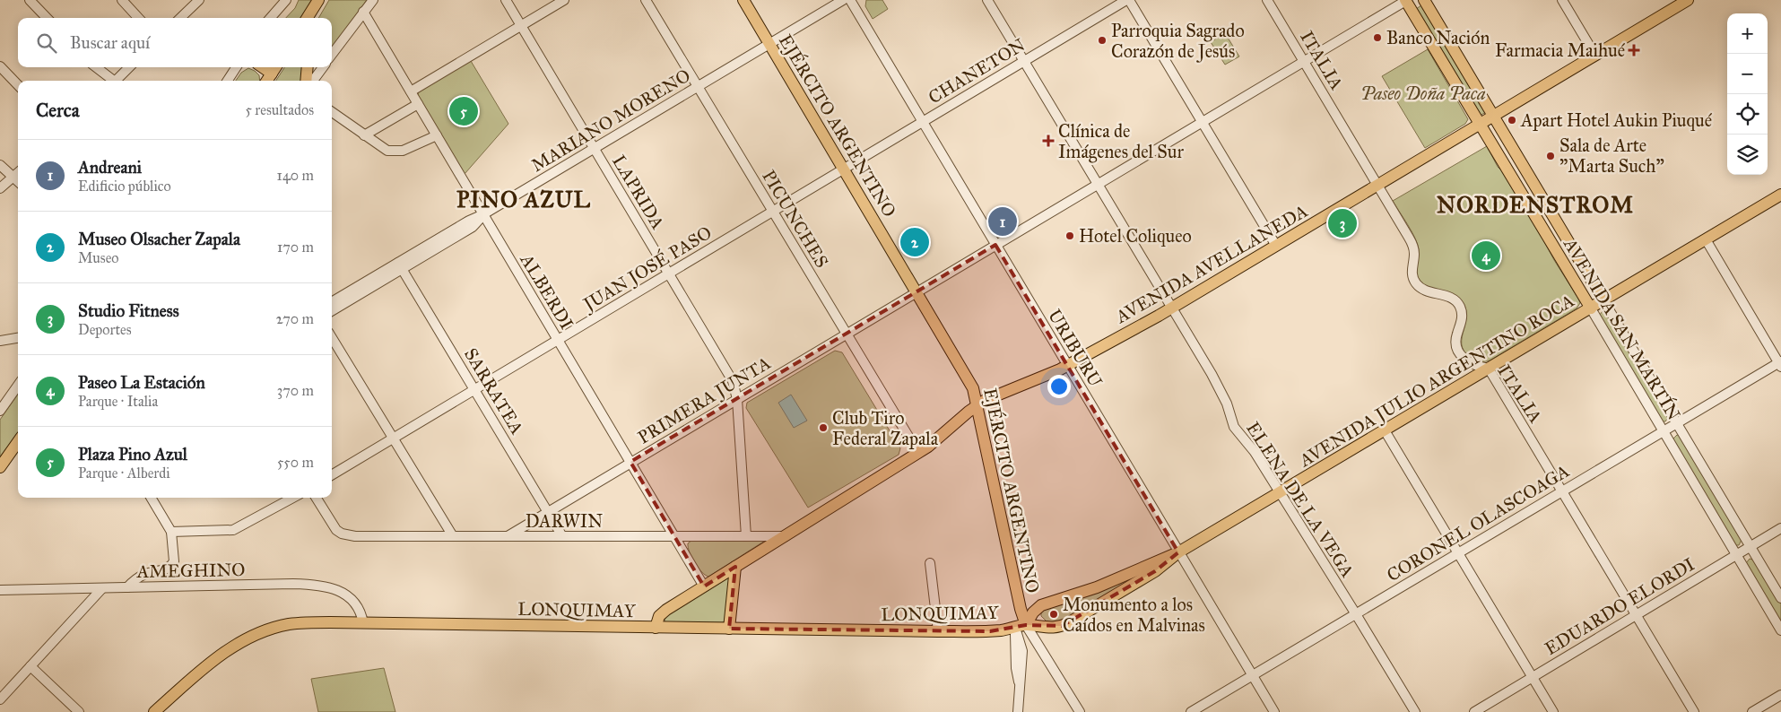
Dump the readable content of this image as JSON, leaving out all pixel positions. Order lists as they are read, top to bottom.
{
  "streets": {
    "main road": [
      "EJÉRCITO ARGENTINO",
      "AVENIDA AVELLANEDA",
      "AVENIDA SAN MARTÍN",
      "AVENIDA JULIO ARGENTINO ROCA",
      "LONQUIMAY"
    ],
    "street": [
      "ITALIA",
      "CHANETON",
      "MARIANO MORENO",
      "LAPRIDA",
      "PICUNCHES",
      "JUAN JOSÉ PASO",
      "ALBERDI",
      "URIBURU",
      "SARRATEA",
      "PRIMERA JUNTA",
      "ELENA DE LA VEGA",
      "DARWIN",
      "CORONEL OLASCOAGA",
      "AMEGHINO",
      "EDUARDO ELORDI"
    ]
  },
  "crossings": [
    ["ITALIA", "AVENIDA AVELLANEDA"],
    ["ITALIA", "AVENIDA JULIO ARGENTINO ROCA"],
    ["ITALIA", "PRIMERA JUNTA"],
    ["ITALIA", "CORONEL OLASCOAGA"],
    ["ITALIA", "EDUARDO ELORDI"],
    ["CHANETON", "EJÉRCITO ARGENTINO"],
    ["CHANETON", "JUAN JOSÉ PASO"],
    ["CHANETON", "URIBURU"],
    ["CHANETON", "ELENA DE LA VEGA"],
    ["MARIANO MORENO", "EJÉRCITO ARGENTINO"],
    ["MARIANO MORENO", "LAPRIDA"],
    ["MARIANO MORENO", "PICUNCHES"],
    ["MARIANO MORENO", "ALBERDI"],
    ["MARIANO MORENO", "SARRATEA"],
    ["EJÉRCITO ARGENTINO", "AVENIDA AVELLANEDA"],
    ["EJÉRCITO ARGENTINO", "JUAN JOSÉ PASO"],
    ["EJÉRCITO ARGENTINO", "AVENIDA JULIO ARGENTINO ROCA"],
    ["EJÉRCITO ARGENTINO", "PRIMERA JUNTA"],
    ["EJÉRCITO ARGENTINO", "LONQUIMAY"],
    ["LAPRIDA", "JUAN JOSÉ PASO"],
    ["LAPRIDA", "PRIMERA JUNTA"],
    ["LAPRIDA", "DARWIN"],
    ["PICUNCHES", "AVENIDA AVELLANEDA"],
    ["PICUNCHES", "JUAN JOSÉ PASO"],
    ["PICUNCHES", "PRIMERA JUNTA"],
    ["AVENIDA AVELLANEDA", "ALBERDI"],
    ["AVENIDA AVELLANEDA", "AVENIDA SAN MARTÍN"],
    ["AVENIDA AVELLANEDA", "URIBURU"],
    ["AVENIDA AVELLANEDA", "ELENA DE LA VEGA"],
    ["AVENIDA AVELLANEDA", "DARWIN"],
    ["AVENIDA AVELLANEDA", "LONQUIMAY"],
    ["JUAN JOSÉ PASO", "ALBERDI"],
    ["JUAN JOSÉ PASO", "SARRATEA"],
    ["ALBERDI", "PRIMERA JUNTA"],
    ["ALBERDI", "DARWIN"],
    ["AVENIDA SAN MARTÍN", "AVENIDA JULIO ARGENTINO ROCA"],
    ["AVENIDA SAN MARTÍN", "PRIMERA JUNTA"],
    ["AVENIDA SAN MARTÍN", "CORONEL OLASCOAGA"],
    ["AVENIDA SAN MARTÍN", "EDUARDO ELORDI"],
    ["URIBURU", "AVENIDA JULIO ARGENTINO ROCA"],
    ["URIBURU", "PRIMERA JUNTA"],
    ["URIBURU", "CORONEL OLASCOAGA"],
    ["AVENIDA JULIO ARGENTINO ROCA", "ELENA DE LA VEGA"],
    ["AVENIDA JULIO ARGENTINO ROCA", "LONQUIMAY"],
    ["SARRATEA", "PRIMERA JUNTA"],
    ["SARRATEA", "DARWIN"],
    ["PRIMERA JUNTA", "ELENA DE LA VEGA"],
    ["PRIMERA JUNTA", "DARWIN"],
    ["ELENA DE LA VEGA", "CORONEL OLASCOAGA"],
    ["AMEGHINO", "LONQUIMAY"]
  ],
  "districts": ["PINO AZUL", "NORDENSTROM"],
  "parks": ["Paseo Doña Paca"],
  "places": {
    "other": [
      "Banco Nación",
      "Parroquia Sagrado Corazón de Jesús",
      "Apart Hotel Aukin Piuqué",
      "Sala de Arte \"Marta Such\"",
      "Hotel Coliqueo",
      "Club Tiro Federal Zapala",
      "Monumento a los Caídos en Malvinas"
    ],
    "health": ["Farmacia Maihué", "Clínica de Imágenes del Sur"]
  },
  "page": {
    "map_buttons": ["+", "−"],
    "search": "Buscar aquí",
    "heading": ["Cerca", "5 resultados"],
    "pins": [
      "5",
      "1",
      "3",
      "2",
      "4"
    ],
    "list": [
      {
        "mark": "1",
        "name": "Andreani",
        "note": "Edificio público",
        "value": "140 m"
      },
      {
        "mark": "2",
        "name": "Museo Olsacher Zapala",
        "note": "Museo",
        "value": "170 m"
      },
      {
        "mark": "3",
        "name": "Studio Fitness",
        "note": "Deportes",
        "value": "270 m"
      },
      {
        "mark": "4",
        "name": "Paseo La Estación",
        "note": "Parque · Italia",
        "value": "370 m"
      },
      {
        "mark": "5",
        "name": "Plaza Pino Azul",
        "note": "Parque · Alberdi",
        "value": "550 m"
      }
    ]
  }
}
